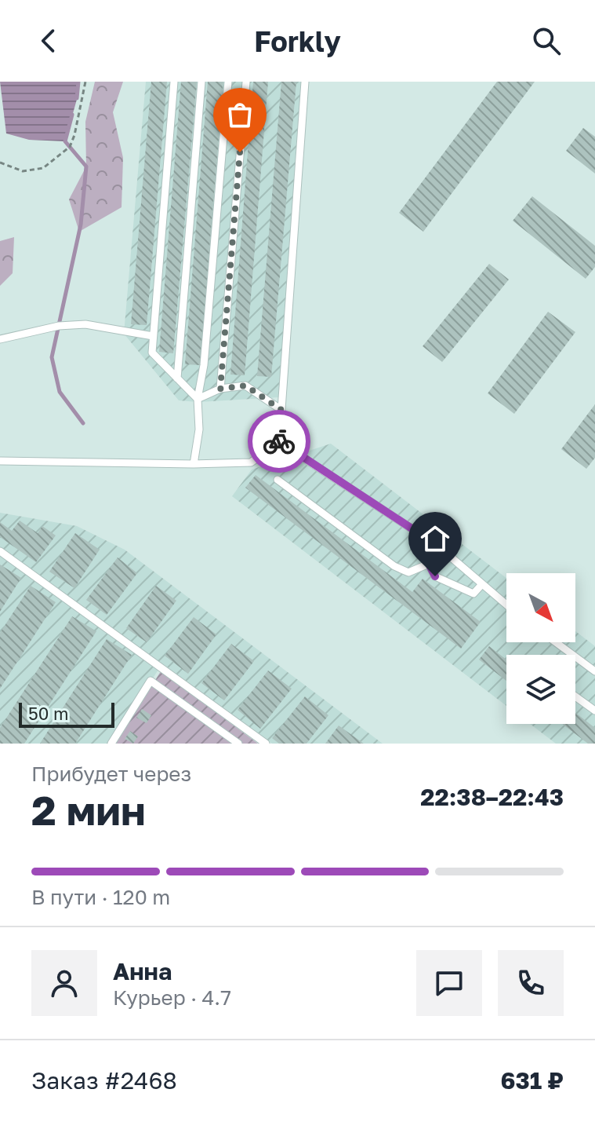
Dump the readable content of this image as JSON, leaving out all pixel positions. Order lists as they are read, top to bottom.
{
  "scale_bar": "50 m",
  "north": "bottom right",
  "page": {
    "header": "Forkly",
    "scale": "50 m",
    "heading": ["2 мин", "Прибудет через", "22:38–22:43"],
    "panel": [
      "Анна",
      "Курьер · 4.7",
      "Заказ #2468",
      "631 ₽"
    ],
    "bar": "В пути · 120 m"
  }
}
